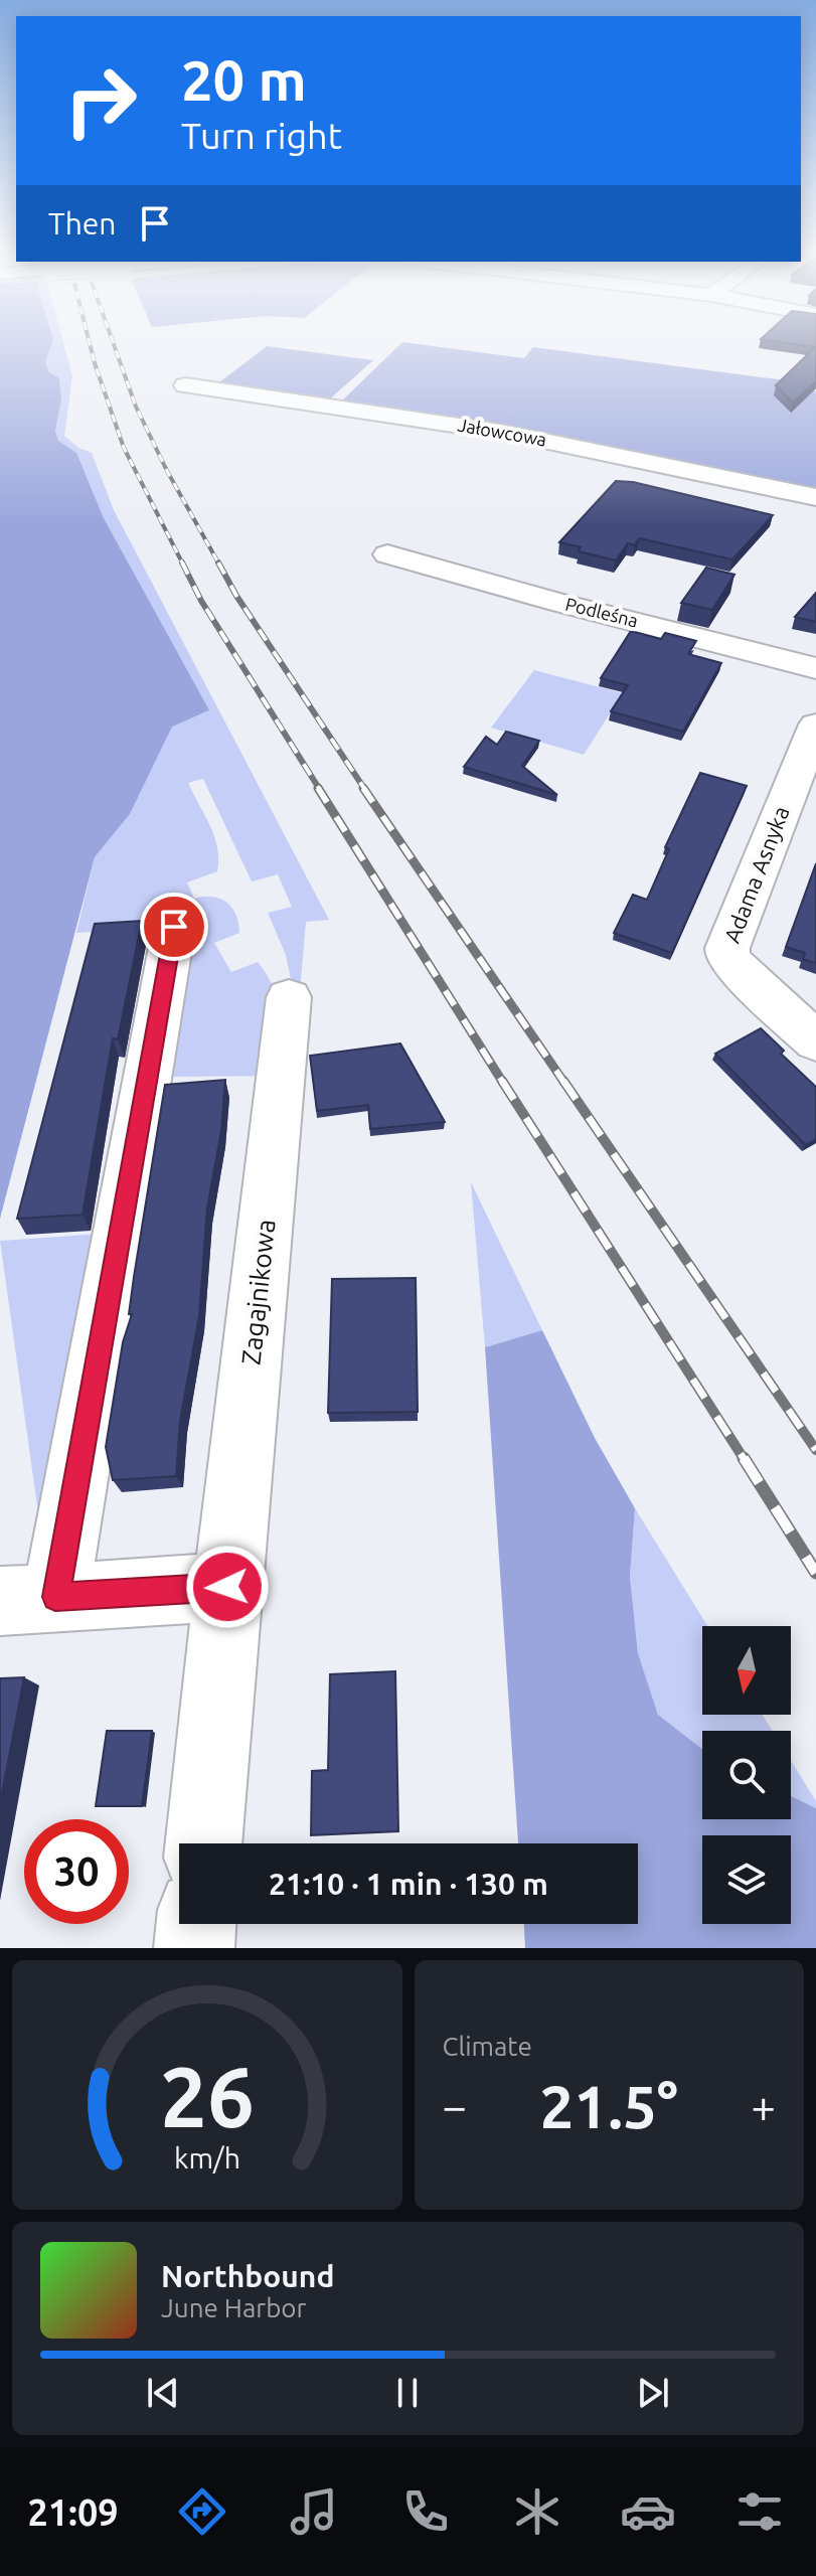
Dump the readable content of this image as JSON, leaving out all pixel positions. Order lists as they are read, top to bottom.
{
  "streets": {
    "street": [
      "Jałowcowa",
      "Podleśna",
      "Adama Asnyka",
      "Zagajnikowa"
    ]
  },
  "north": "bottom",
  "page": {
    "turn": ["20 m", "Turn right"],
    "then": "Then",
    "limit": "30",
    "trip": "21:10 · 1 min · 130 m",
    "tile": "Climate",
    "heat": ["−", "21.5°", "+"],
    "song": ["Northbound", "June Harbor"],
    "tabs": "21:09",
    "gauge": ["26", "km/h"]
  }
}
